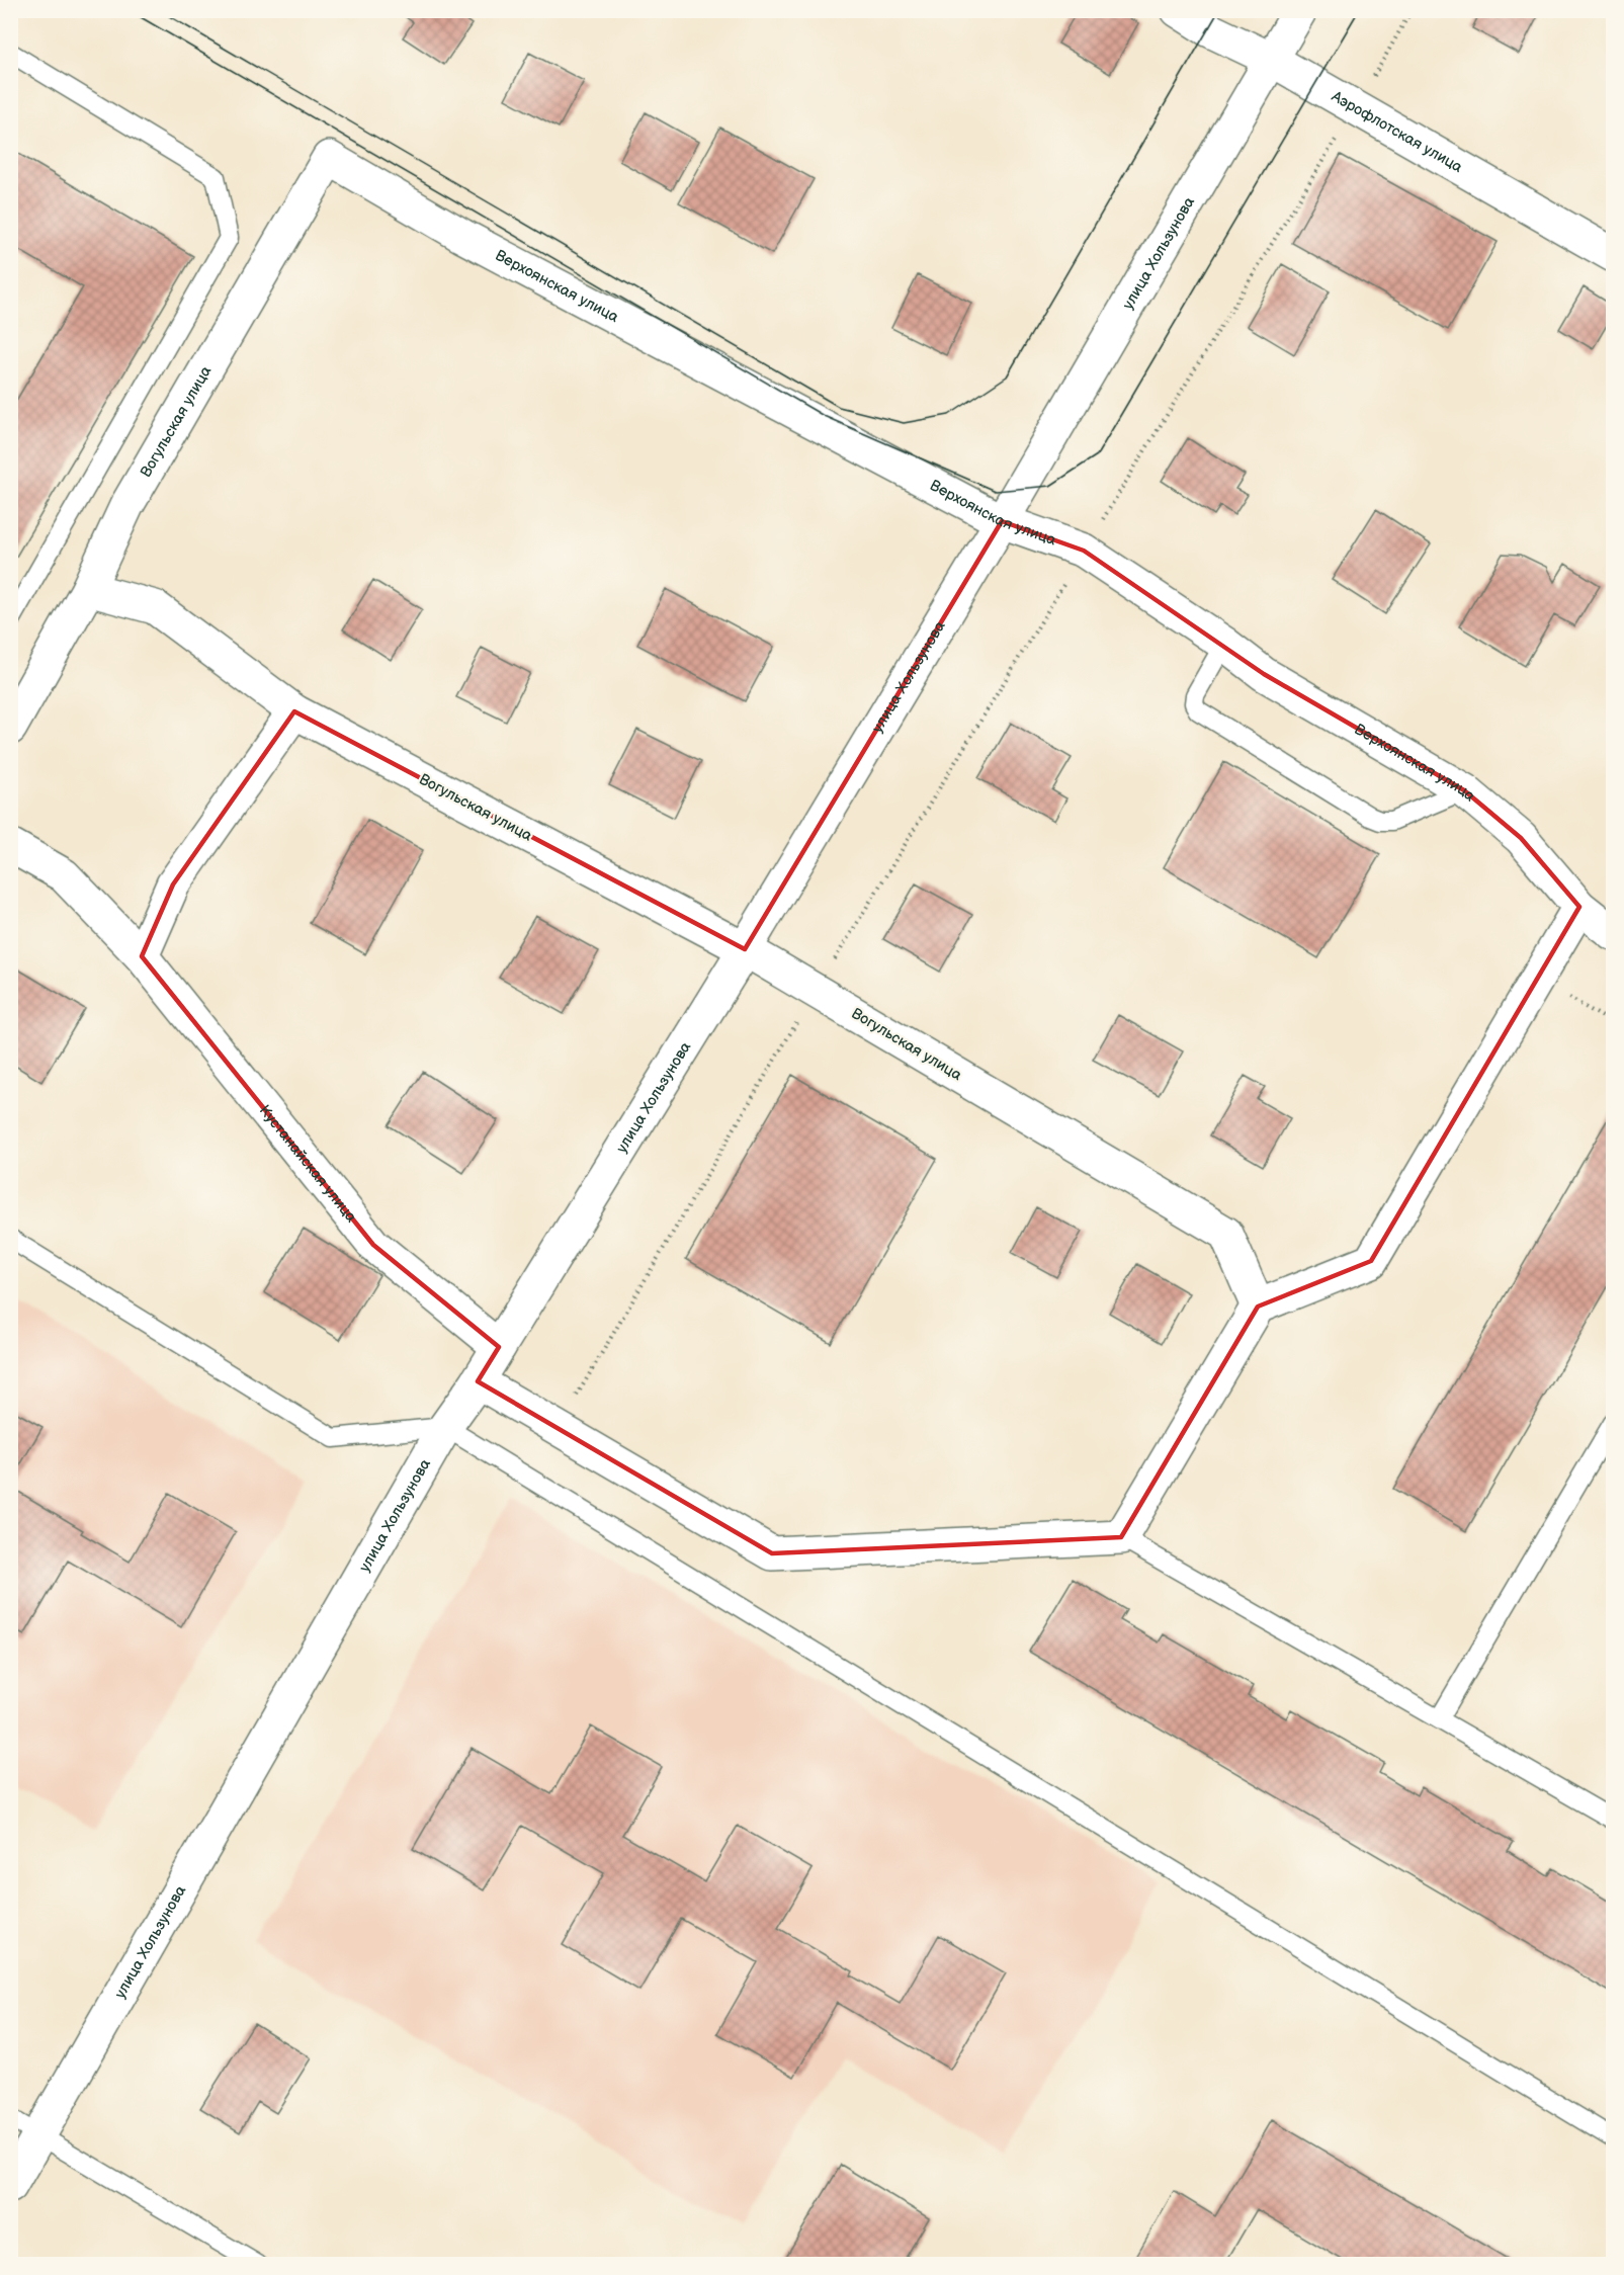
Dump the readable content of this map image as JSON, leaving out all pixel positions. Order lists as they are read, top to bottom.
{
  "streets": {
    "street": [
      "Аэрофлотская улица",
      "улица Хользунова",
      "Верхоянская улица",
      "Вогульская улица",
      "Кустанайская улица"
    ]
  },
  "crossings": [
    ["Аэрофлотская улица", "улица Хользунова"],
    ["улица Хользунова", "Верхоянская улица"],
    ["улица Хользунова", "Вогульская улица"],
    ["улица Хользунова", "Кустанайская улица"],
    ["Верхоянская улица", "Вогульская улица"]
  ]
}
